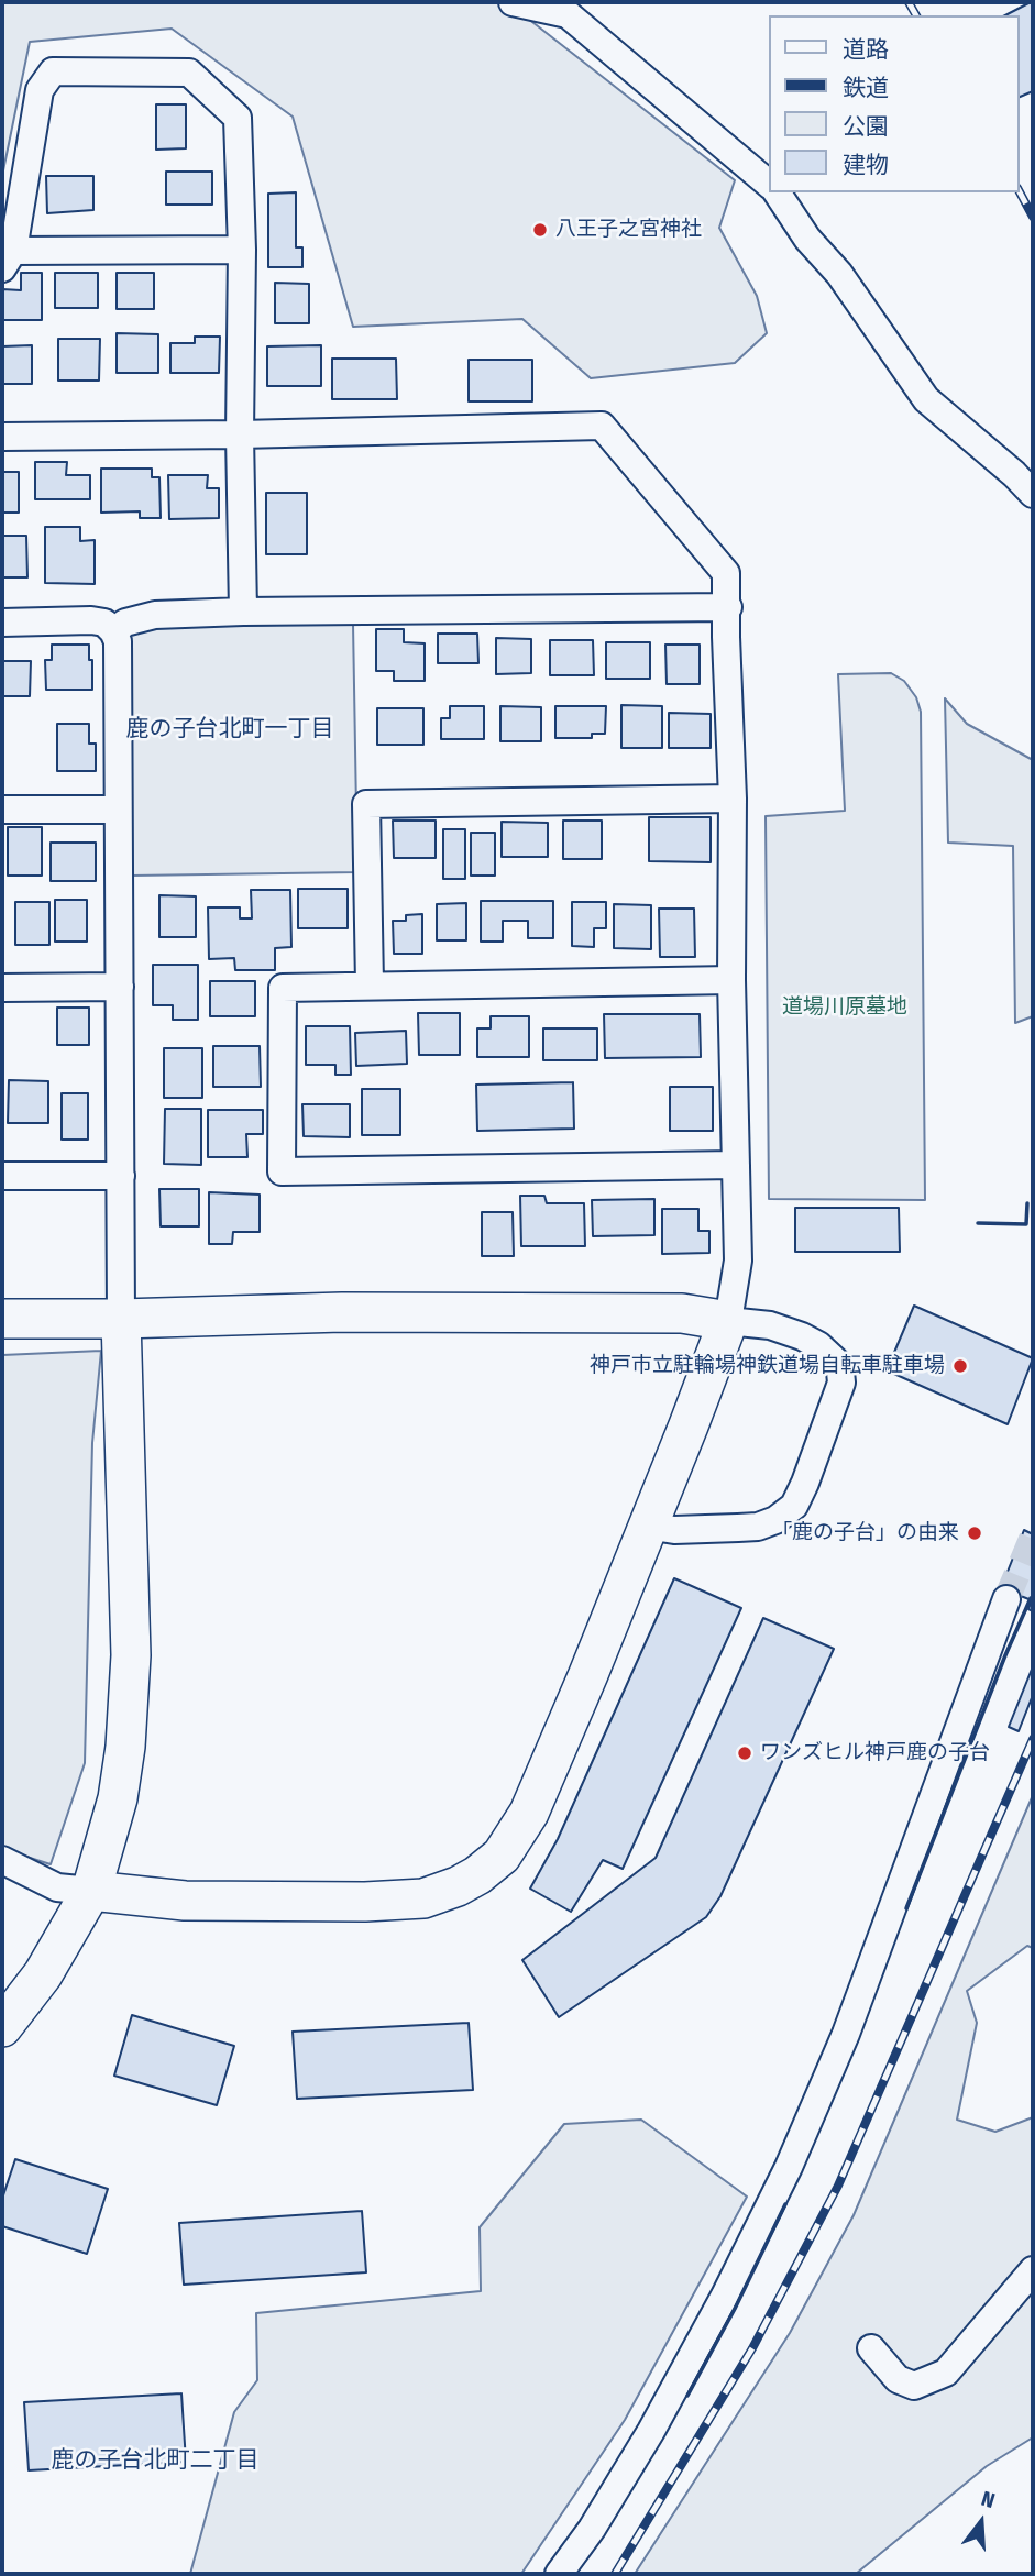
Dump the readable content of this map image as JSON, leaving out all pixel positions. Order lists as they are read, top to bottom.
{
  "districts": ["鹿の子台北町一丁目", "鹿の子台北町二丁目"],
  "parks": ["道場川原墓地"],
  "places": [
    "八王子之宮神社",
    "神戸市立駐輪場神鉄道場自転車駐車場",
    "「鹿の子台」の由来",
    "ワンズヒル神戸鹿の子台"
  ],
  "legend": [
    "道路",
    "鉄道",
    "公園",
    "建物"
  ],
  "north": "top"
}
